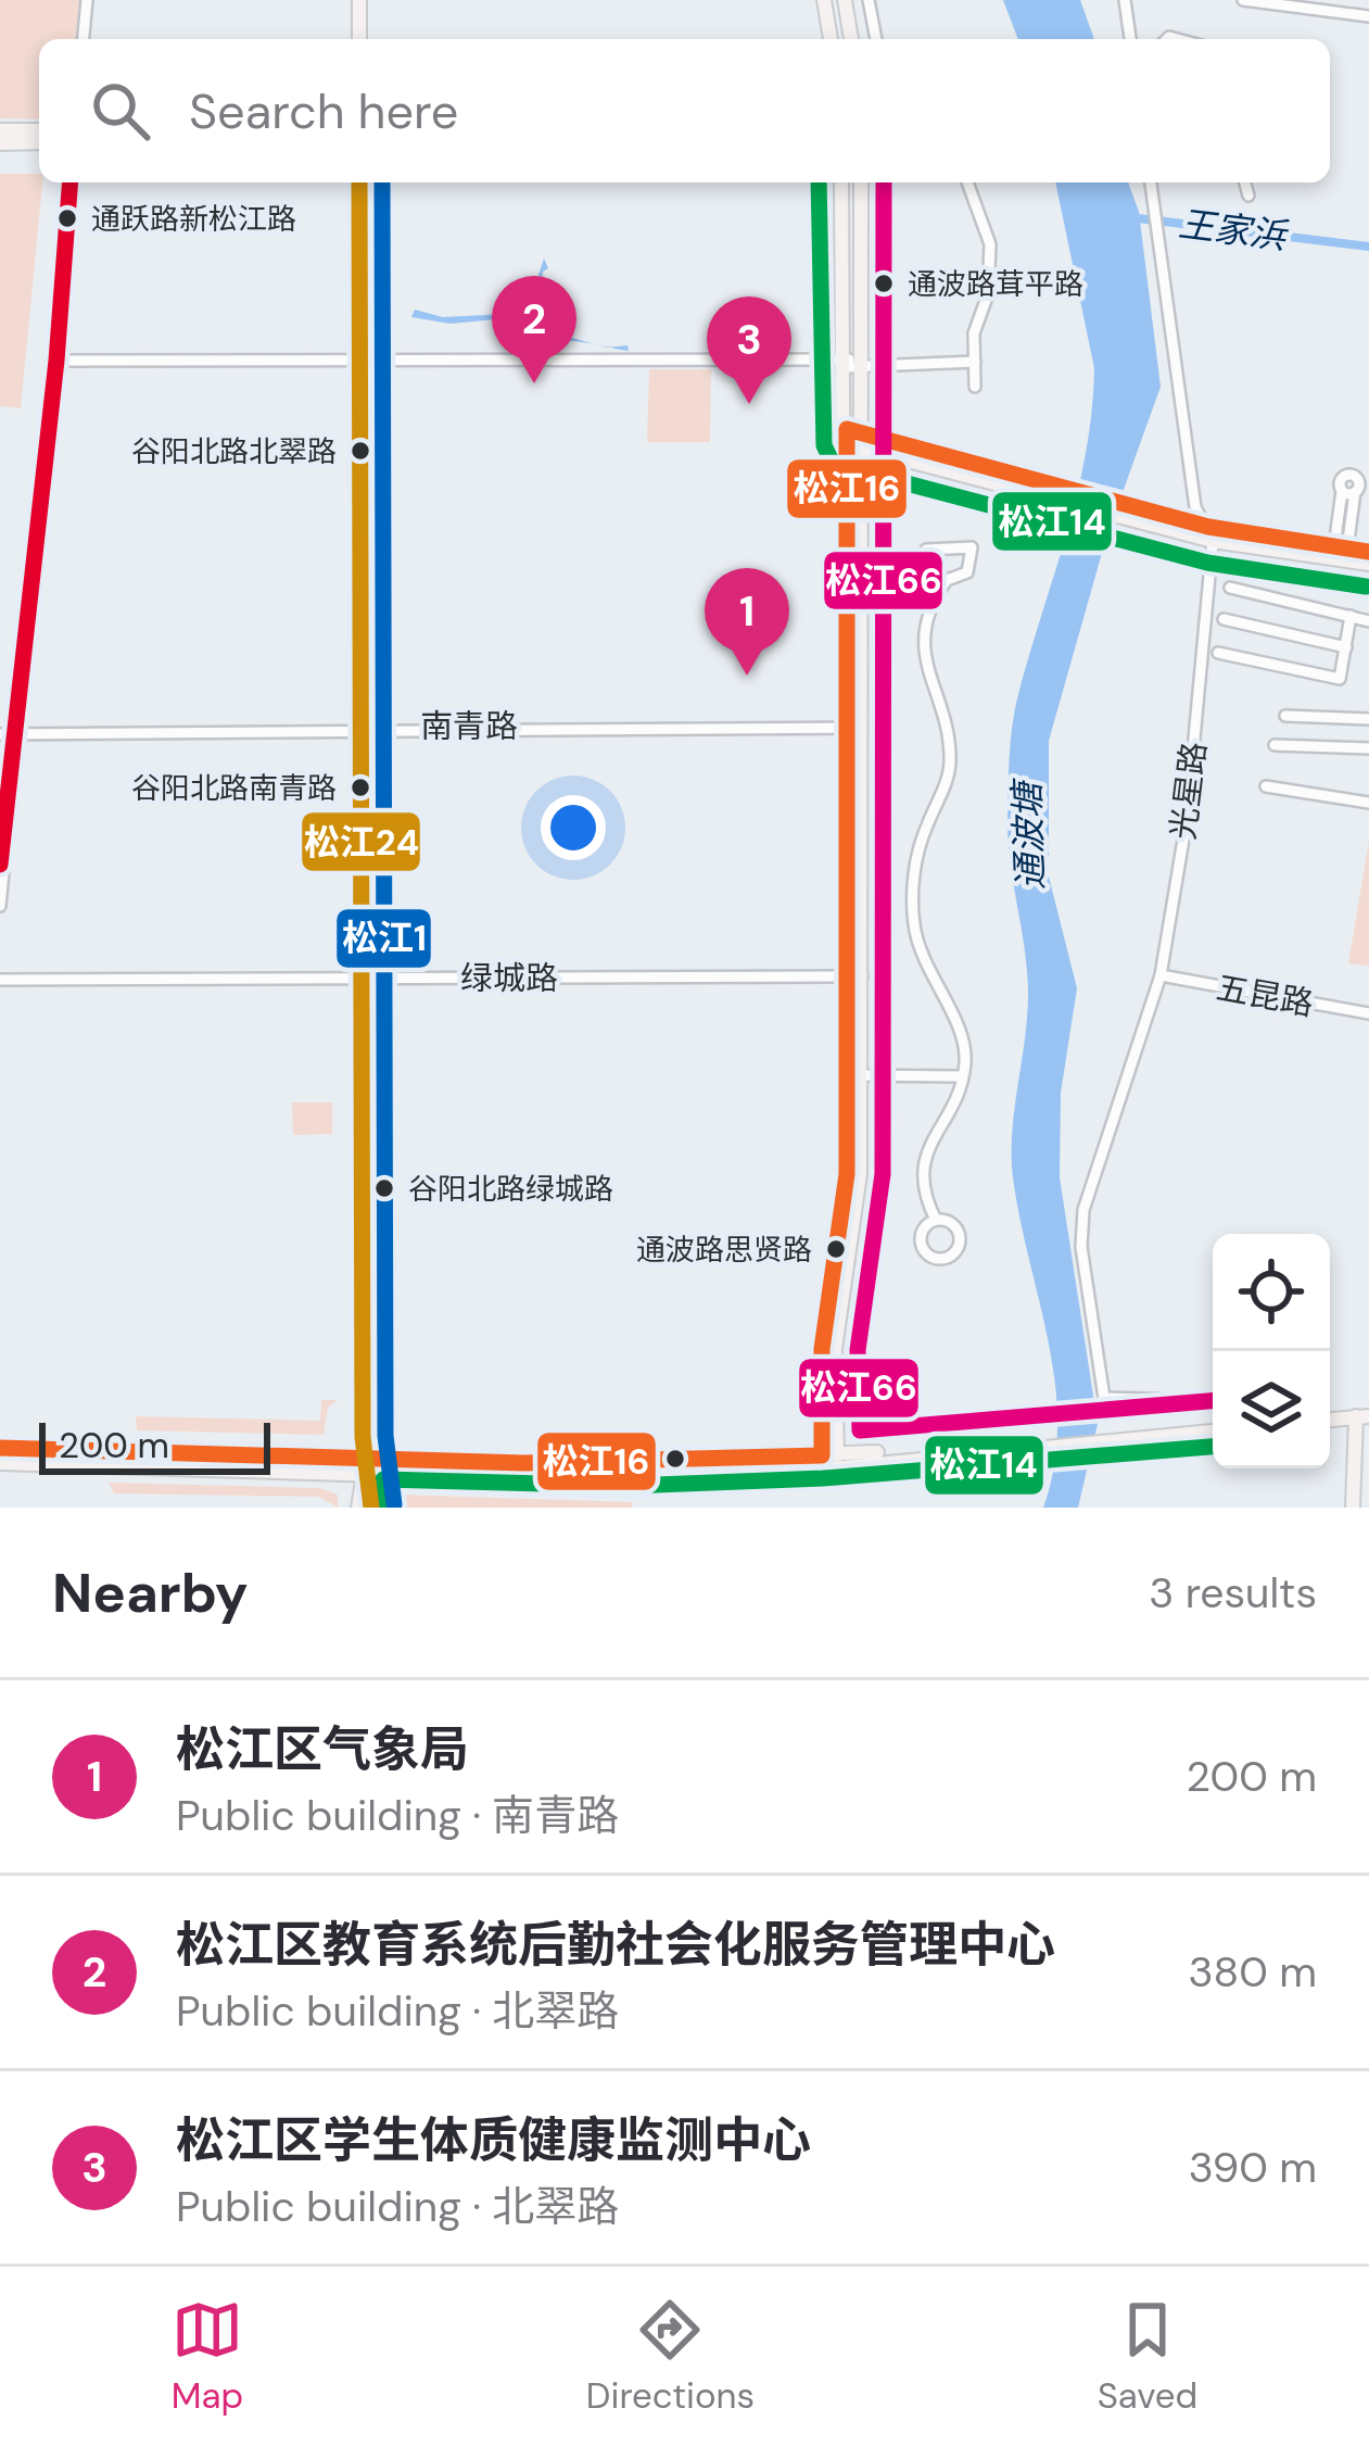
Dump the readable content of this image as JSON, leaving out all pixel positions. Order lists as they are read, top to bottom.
{
  "streets": {
    "street": [
      "南青路",
      "光星路",
      "绿城路",
      "五昆路"
    ]
  },
  "crossings": [
    ["光星路", "五昆路"]
  ],
  "water": ["王家浜", "通波塘"],
  "places": [
    "通跃路新松江路",
    "通波路茸平路",
    "谷阳北路北翠路",
    "谷阳北路南青路",
    "谷阳北路绿城路",
    "通波路思贤路"
  ],
  "lines": [
    "transit line 松江14",
    "transit line 松江66",
    "transit line 松江24",
    "transit line 松江1",
    "transit line 松江16"
  ],
  "scale_bar": "200 m",
  "page": {
    "search": "Search here",
    "pins": ["2", "3", "1"],
    "scale": "200 m",
    "heading": ["Nearby", "3 results"],
    "list": [
      {
        "mark": "1",
        "name": "松江区气象局",
        "note": "Public building · 南青路",
        "value": "200 m"
      },
      {
        "mark": "2",
        "name": "松江区教育系统后勤社会化服务管理中心",
        "note": "Public building · 北翠路",
        "value": "380 m"
      },
      {
        "mark": "3",
        "name": "松江区学生体质健康监测中心",
        "note": "Public building · 北翠路",
        "value": "390 m"
      }
    ],
    "nav": ["Map", "Directions", "Saved"]
  }
}
